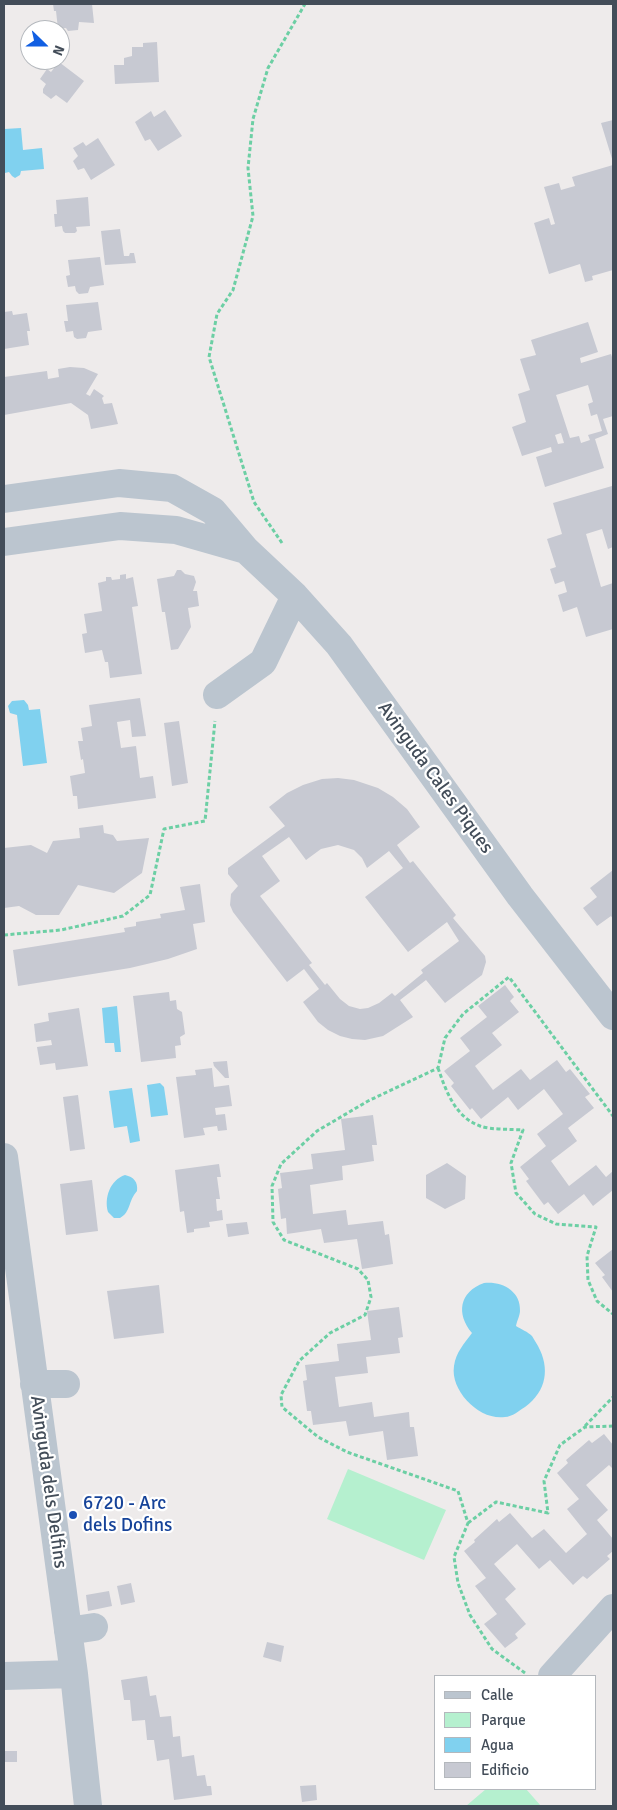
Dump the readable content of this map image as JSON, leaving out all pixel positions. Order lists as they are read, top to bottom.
{
  "streets": {
    "street": ["Avinguda Cales Piques", "Avinguda dels Delfins"]
  },
  "places": ["6720 - Arc dels Dofins"],
  "legend": [
    "Calle",
    "Parque",
    "Agua",
    "Edificio"
  ],
  "north": "right"
}
